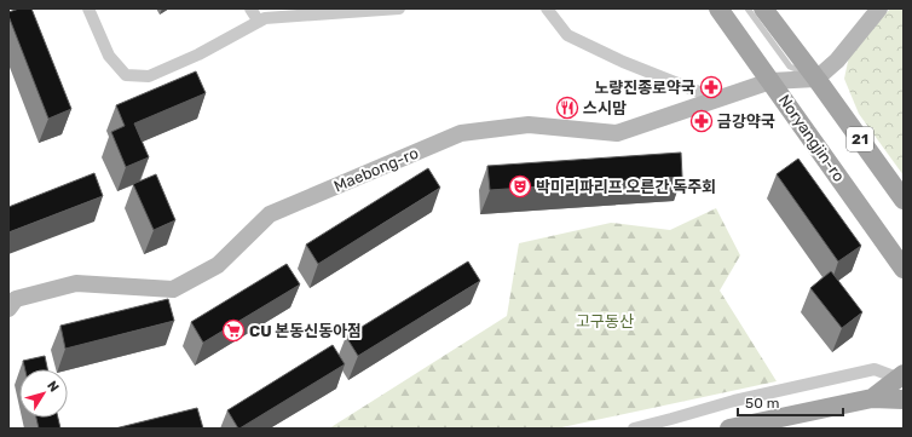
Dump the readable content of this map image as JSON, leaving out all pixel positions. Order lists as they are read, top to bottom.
{
  "streets": {
    "main road": ["Noryangjin-ro", "21"],
    "street": ["Maebong-ro"]
  },
  "crossings": [
    ["Noryangjin-ro", "Maebong-ro"],
    ["21", "Maebong-ro"]
  ],
  "parks": ["고구동산"],
  "places": {
    "pharmacy": ["노량진종로약국", "금강약국"],
    "restaurant": ["스시맘"],
    "theatre": ["박미리파리프 오른간 독주회"],
    "supermarket": ["CU 본동신동아점"]
  },
  "scale_bar": "50 m",
  "north": "top right"
}
